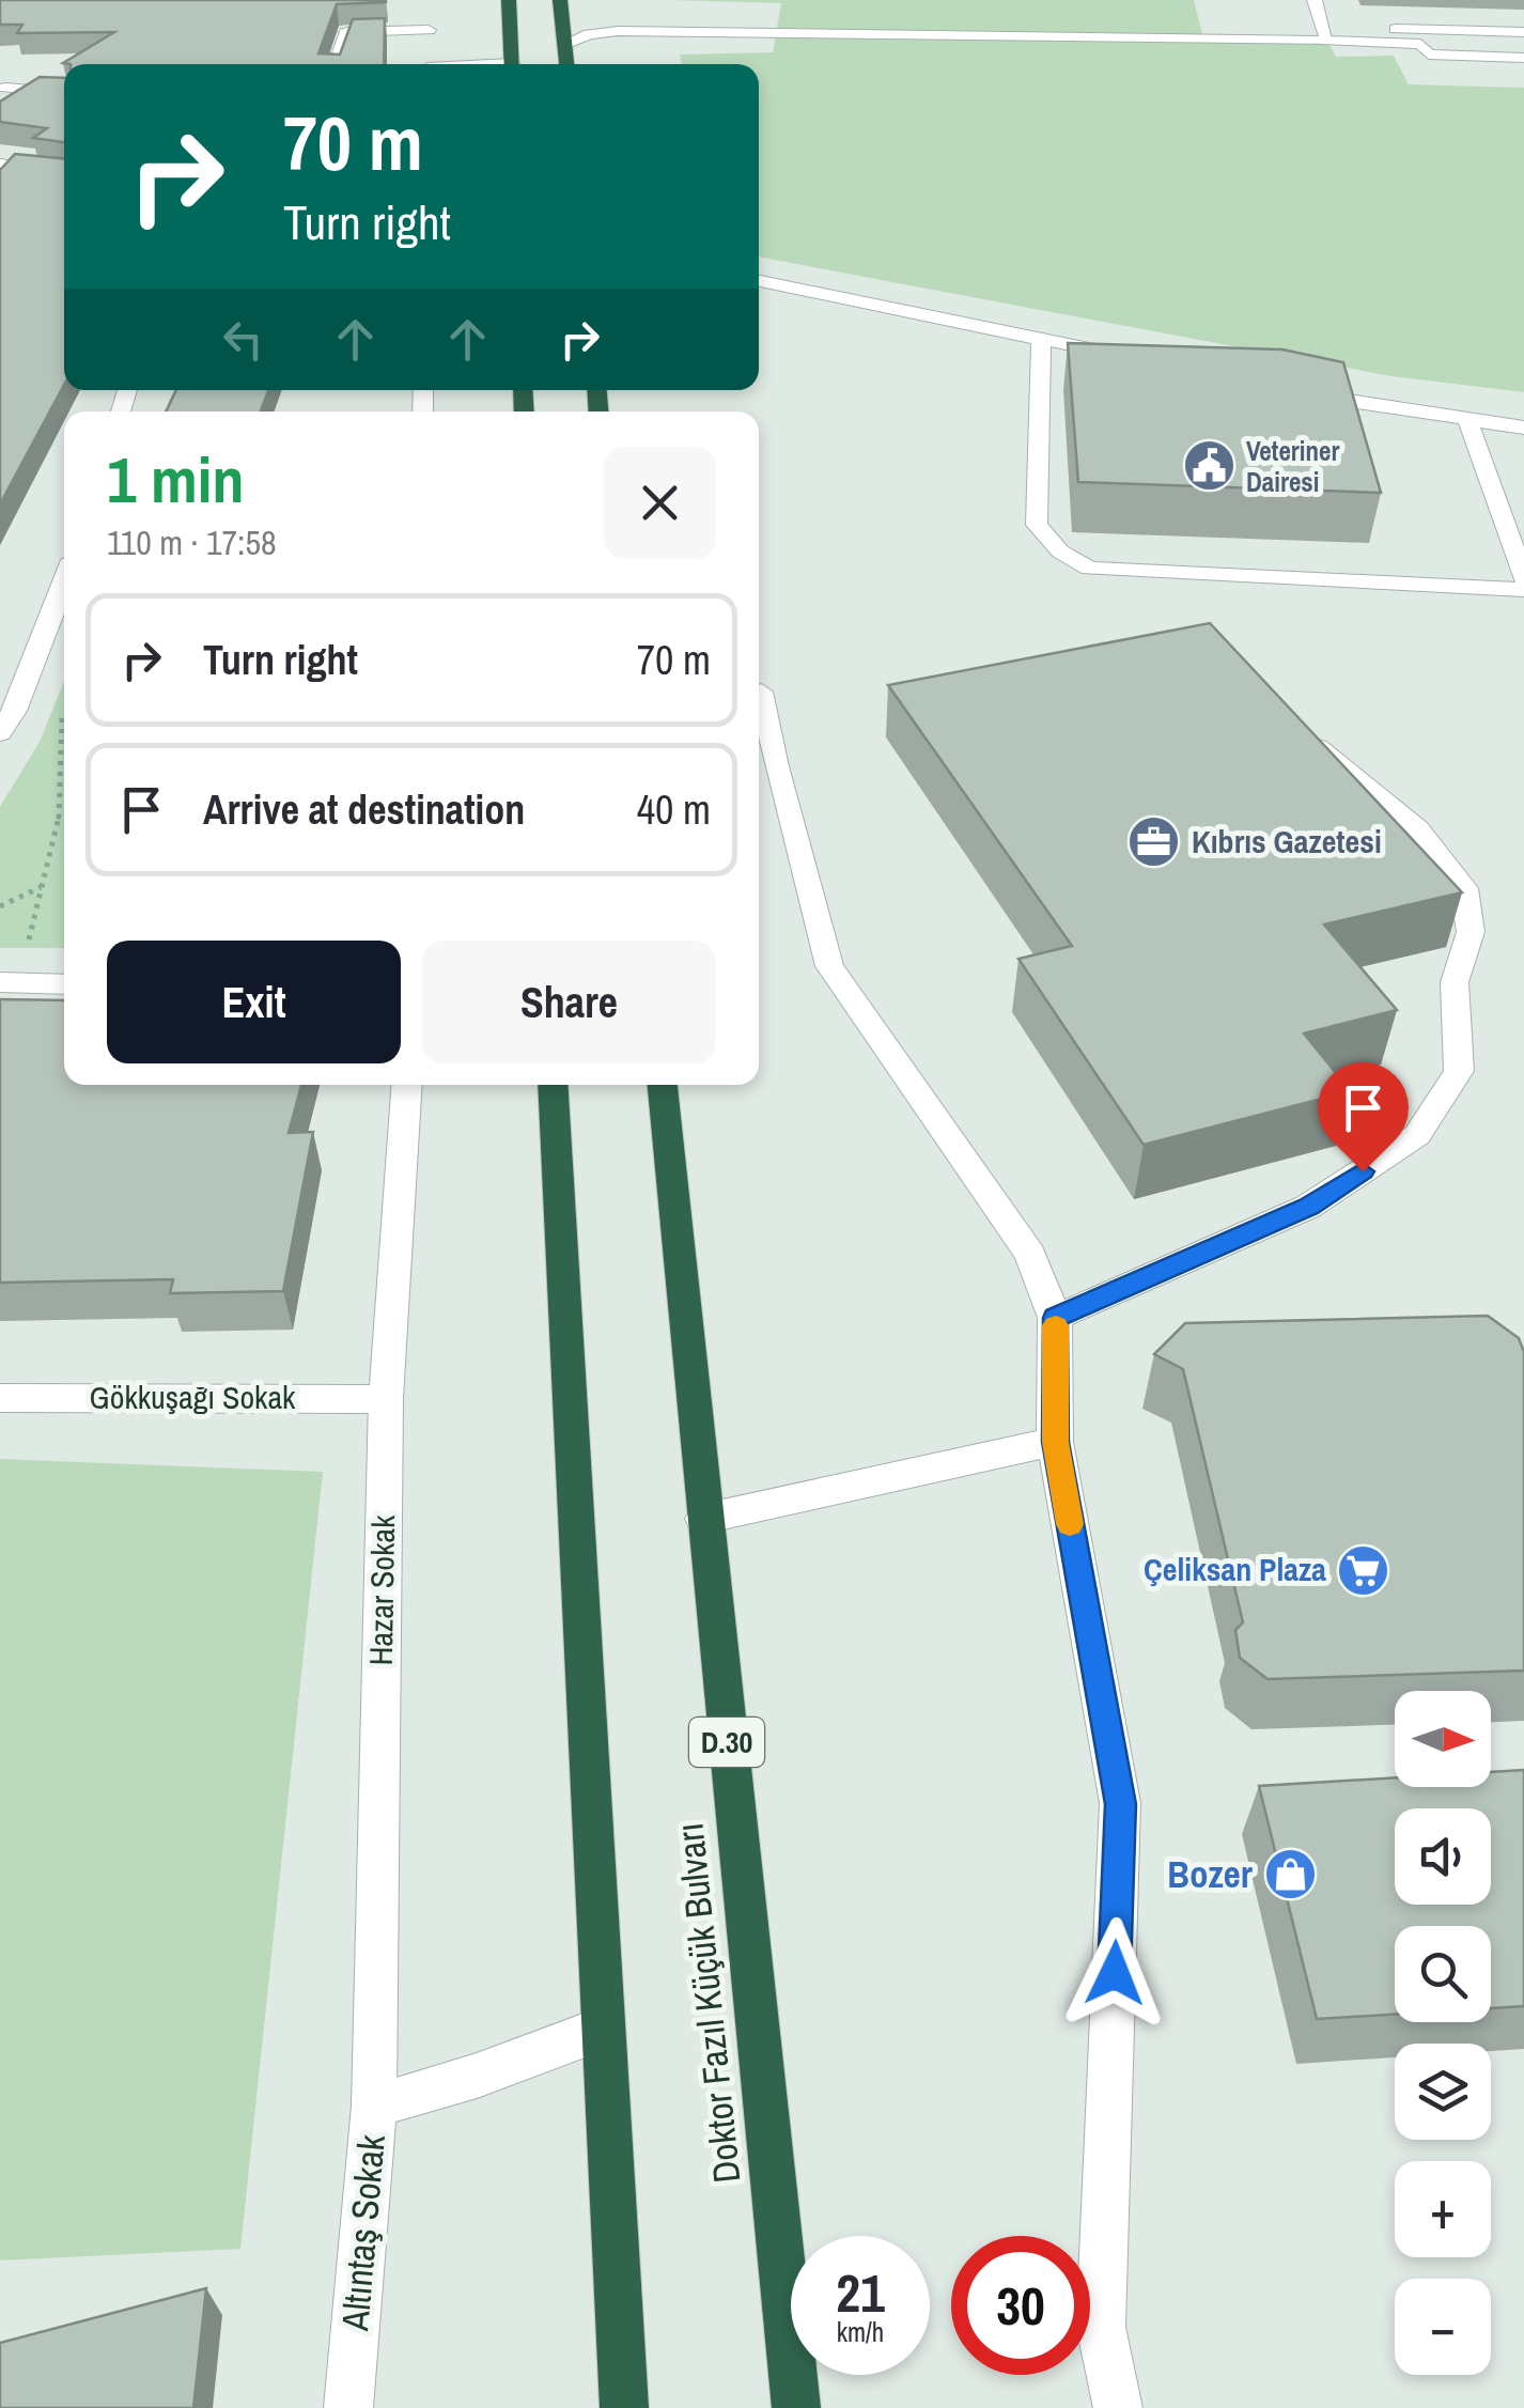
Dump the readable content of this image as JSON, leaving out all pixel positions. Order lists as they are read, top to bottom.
{
  "streets": {
    "highway": ["D.30", "Doktor Fazıl Küçük Bulvarı"],
    "street": ["Gökkuşağı Sokak", "Hazar Sokak", "Altıntaş Sokak"]
  },
  "crossings": [
    ["Gökkuşağı Sokak", "Hazar Sokak"],
    ["Hazar Sokak", "Altıntaş Sokak"]
  ],
  "places": {
    "public building": ["Veteriner Dairesi"],
    "office": ["Kıbrıs Gazetesi"],
    "supermarket": ["Çeliksan Plaza"],
    "shop": ["Bozer"]
  },
  "north": "right",
  "page": {
    "turn": ["70 m", "Turn right"],
    "heading": ["1 min", "110 m · 17:58"],
    "list": [
      {
        "name": "Turn right",
        "value": "70 m"
      },
      {
        "name": "Arrive at destination",
        "value": "40 m"
      }
    ],
    "buttons": ["Exit", "Share"],
    "map_buttons": ["+", "−"],
    "speed": "21 km/h",
    "limit": "30"
  }
}
